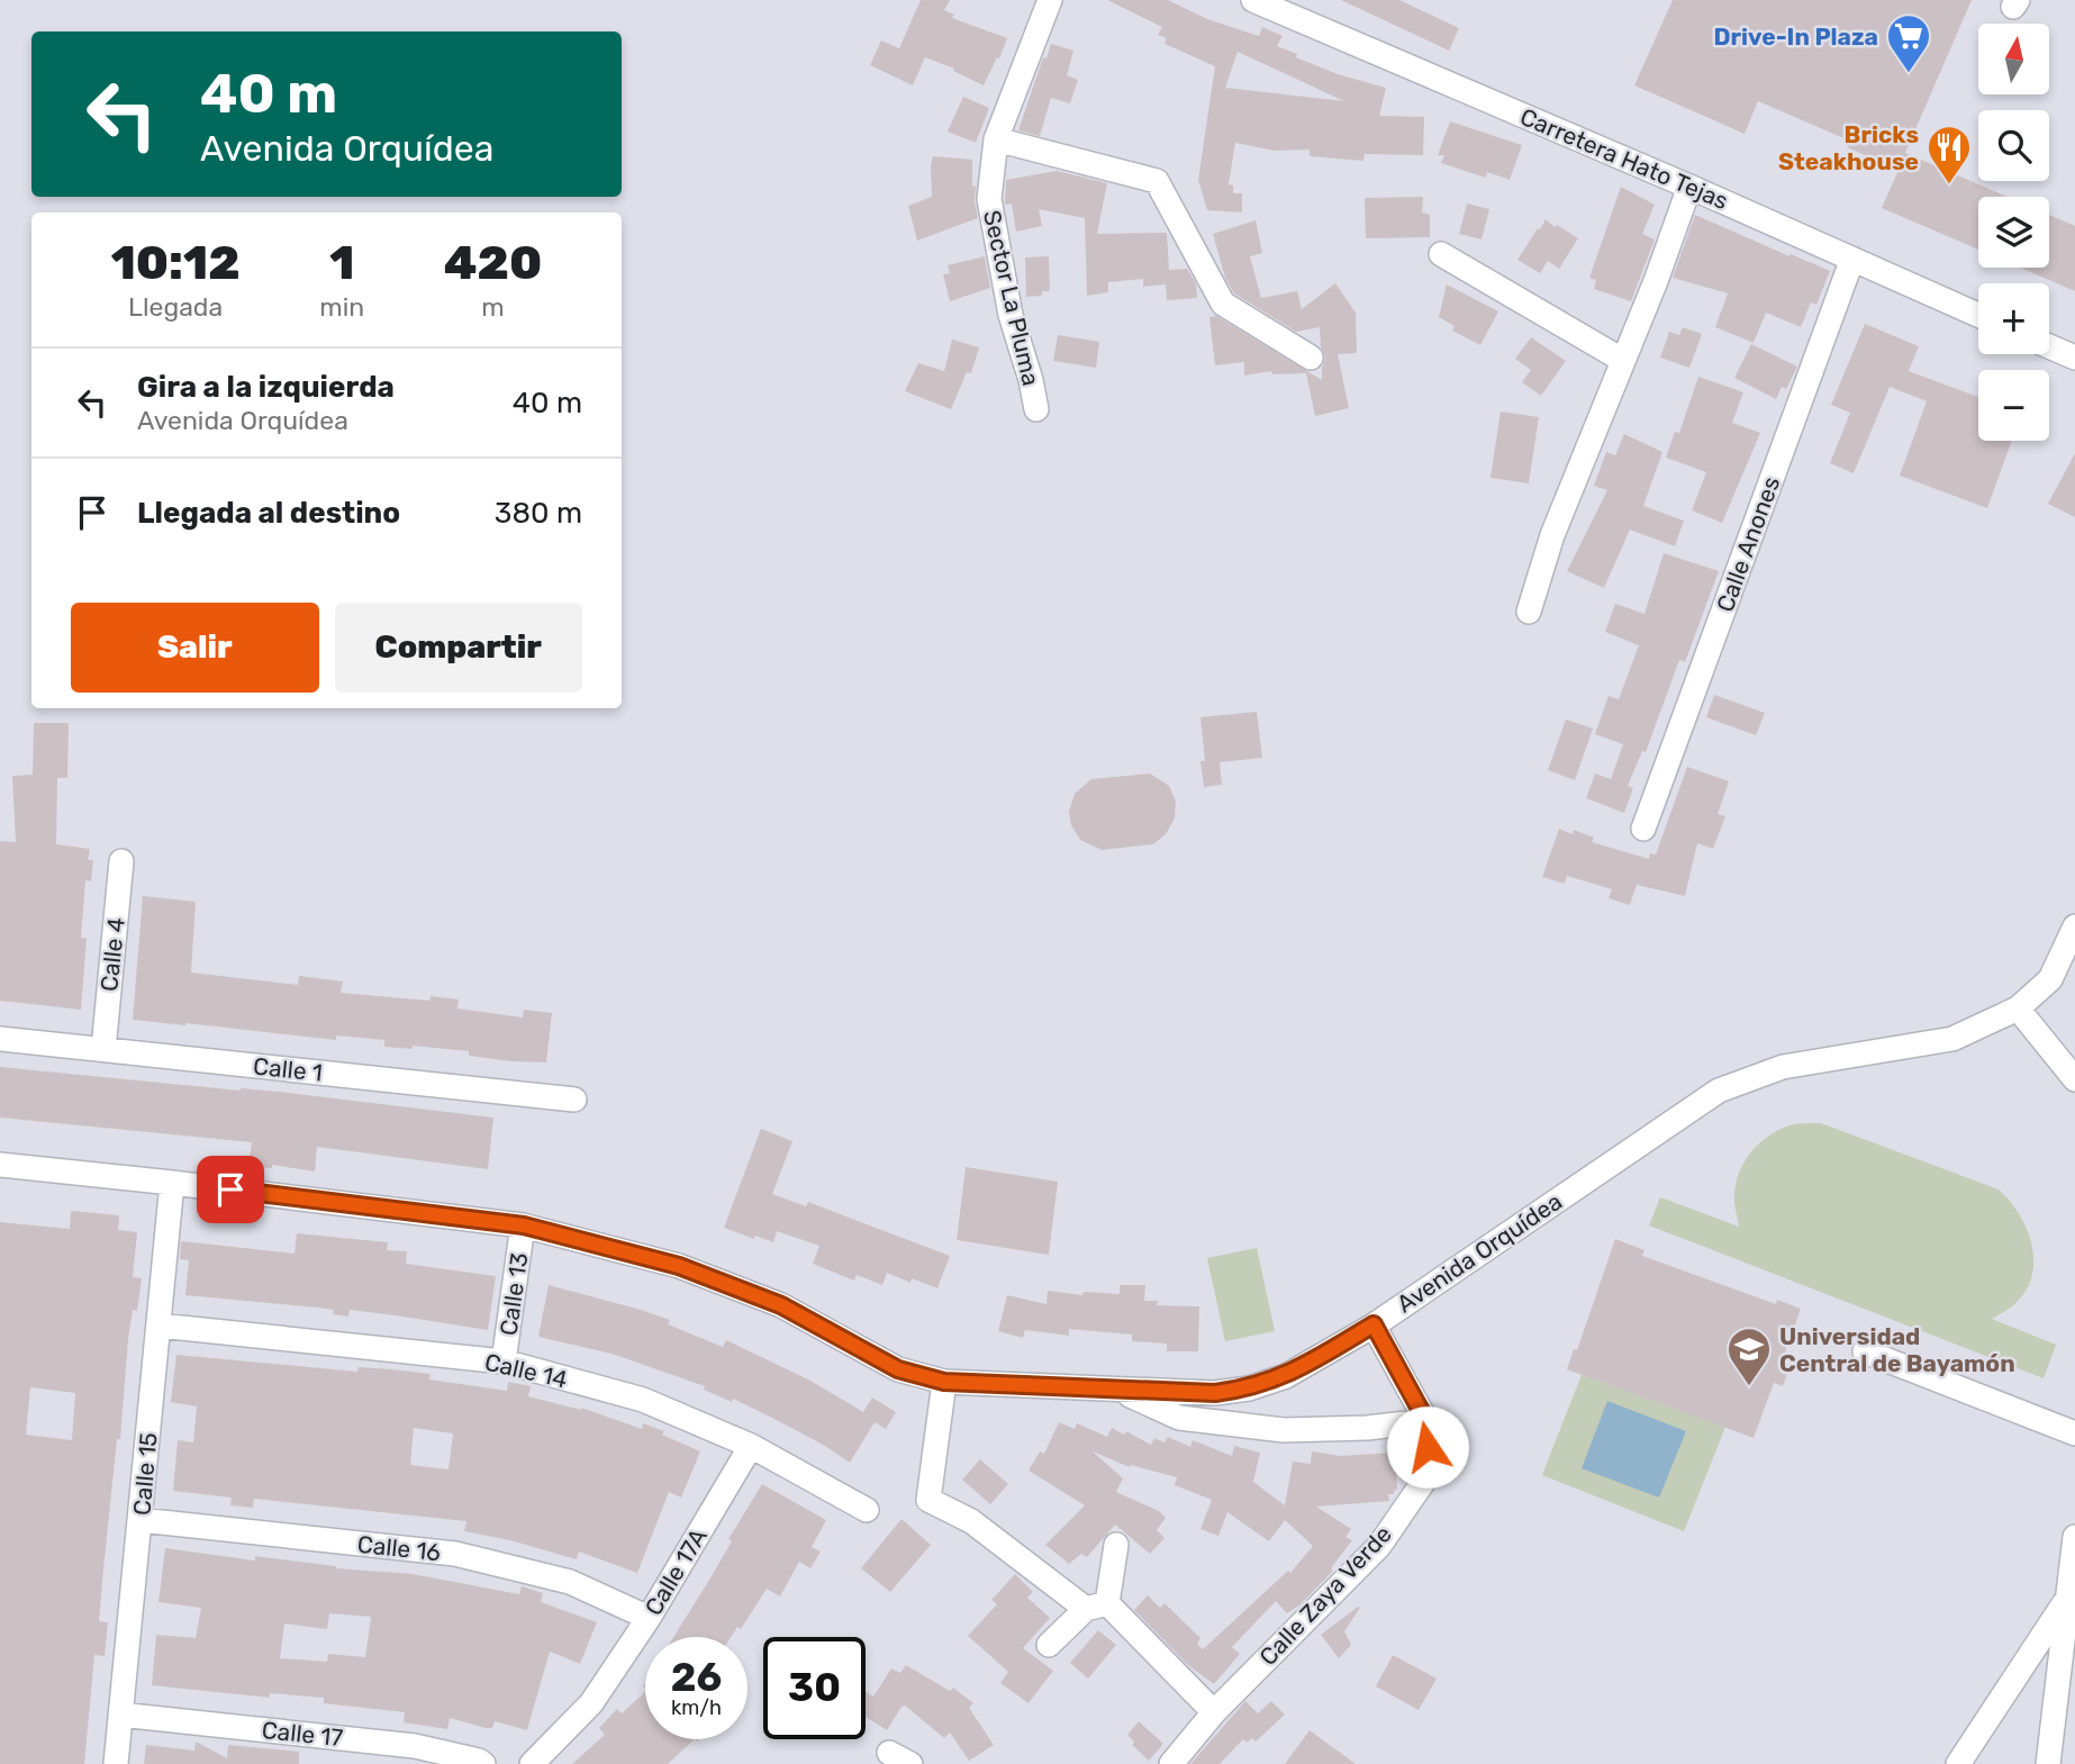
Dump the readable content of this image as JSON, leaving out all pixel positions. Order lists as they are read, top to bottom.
{
  "streets": {
    "street": [
      "Carretera Hato Tejas",
      "Sector La Pluma",
      "Calle Anones",
      "Calle 4",
      "Calle 1",
      "Avenida Orquídea",
      "Calle 13",
      "Calle 14",
      "Calle 15",
      "Calle 16",
      "Calle 17A",
      "Calle Zaya Verde",
      "Calle 17"
    ]
  },
  "crossings": [
    ["Carretera Hato Tejas", "Calle Anones"],
    ["Calle 4", "Calle 1"],
    ["Avenida Orquídea", "Calle 13"],
    ["Avenida Orquídea", "Calle 15"],
    ["Avenida Orquídea", "Calle Zaya Verde"],
    ["Calle 13", "Calle 14"],
    ["Calle 14", "Calle 15"],
    ["Calle 14", "Calle 17A"],
    ["Calle 15", "Calle 16"],
    ["Calle 15", "Calle 17"],
    ["Calle 16", "Calle 17A"]
  ],
  "places": {
    "supermarket": ["Drive-In Plaza"],
    "restaurant": ["Bricks Steakhouse"],
    "school or university": ["Universidad Central de Bayamón"]
  },
  "north": "top",
  "page": {
    "map_buttons": ["+", "−"],
    "turn": ["40 m", "Avenida Orquídea"],
    "eta": [
      "10:12",
      "Llegada",
      "1",
      "min",
      "420",
      "m"
    ],
    "list": [
      {
        "name": "Gira a la izquierda",
        "note": "Avenida Orquídea",
        "value": "40 m"
      },
      {
        "name": "Llegada al destino",
        "value": "380 m"
      }
    ],
    "buttons": ["Salir", "Compartir"],
    "speed": "26 km/h",
    "limit": "30"
  }
}
